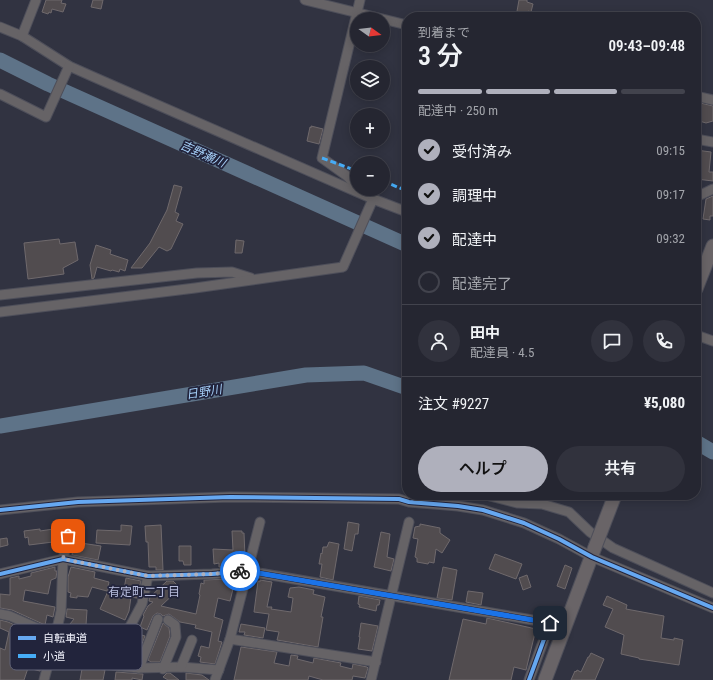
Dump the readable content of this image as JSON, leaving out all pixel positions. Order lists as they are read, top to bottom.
{
  "districts": ["有定町二丁目"],
  "water": ["吉野瀬川", "日野川"],
  "legend": ["自転車道", "小道"],
  "north": "right",
  "page": {
    "map_buttons": ["+", "−"],
    "heading": ["3 分", "到着まで", "09:43–09:48"],
    "panel": [
      "田中",
      "配達員 · 4.5",
      "注文 #9227",
      "¥5,080"
    ],
    "bar": "配達中 · 250 m",
    "list": [
      ["受付済み", "09:15"],
      ["調理中", "09:17"],
      ["配達中", "09:32"],
      "配達完了"
    ],
    "buttons": ["ヘルプ", "共有"]
  }
}
